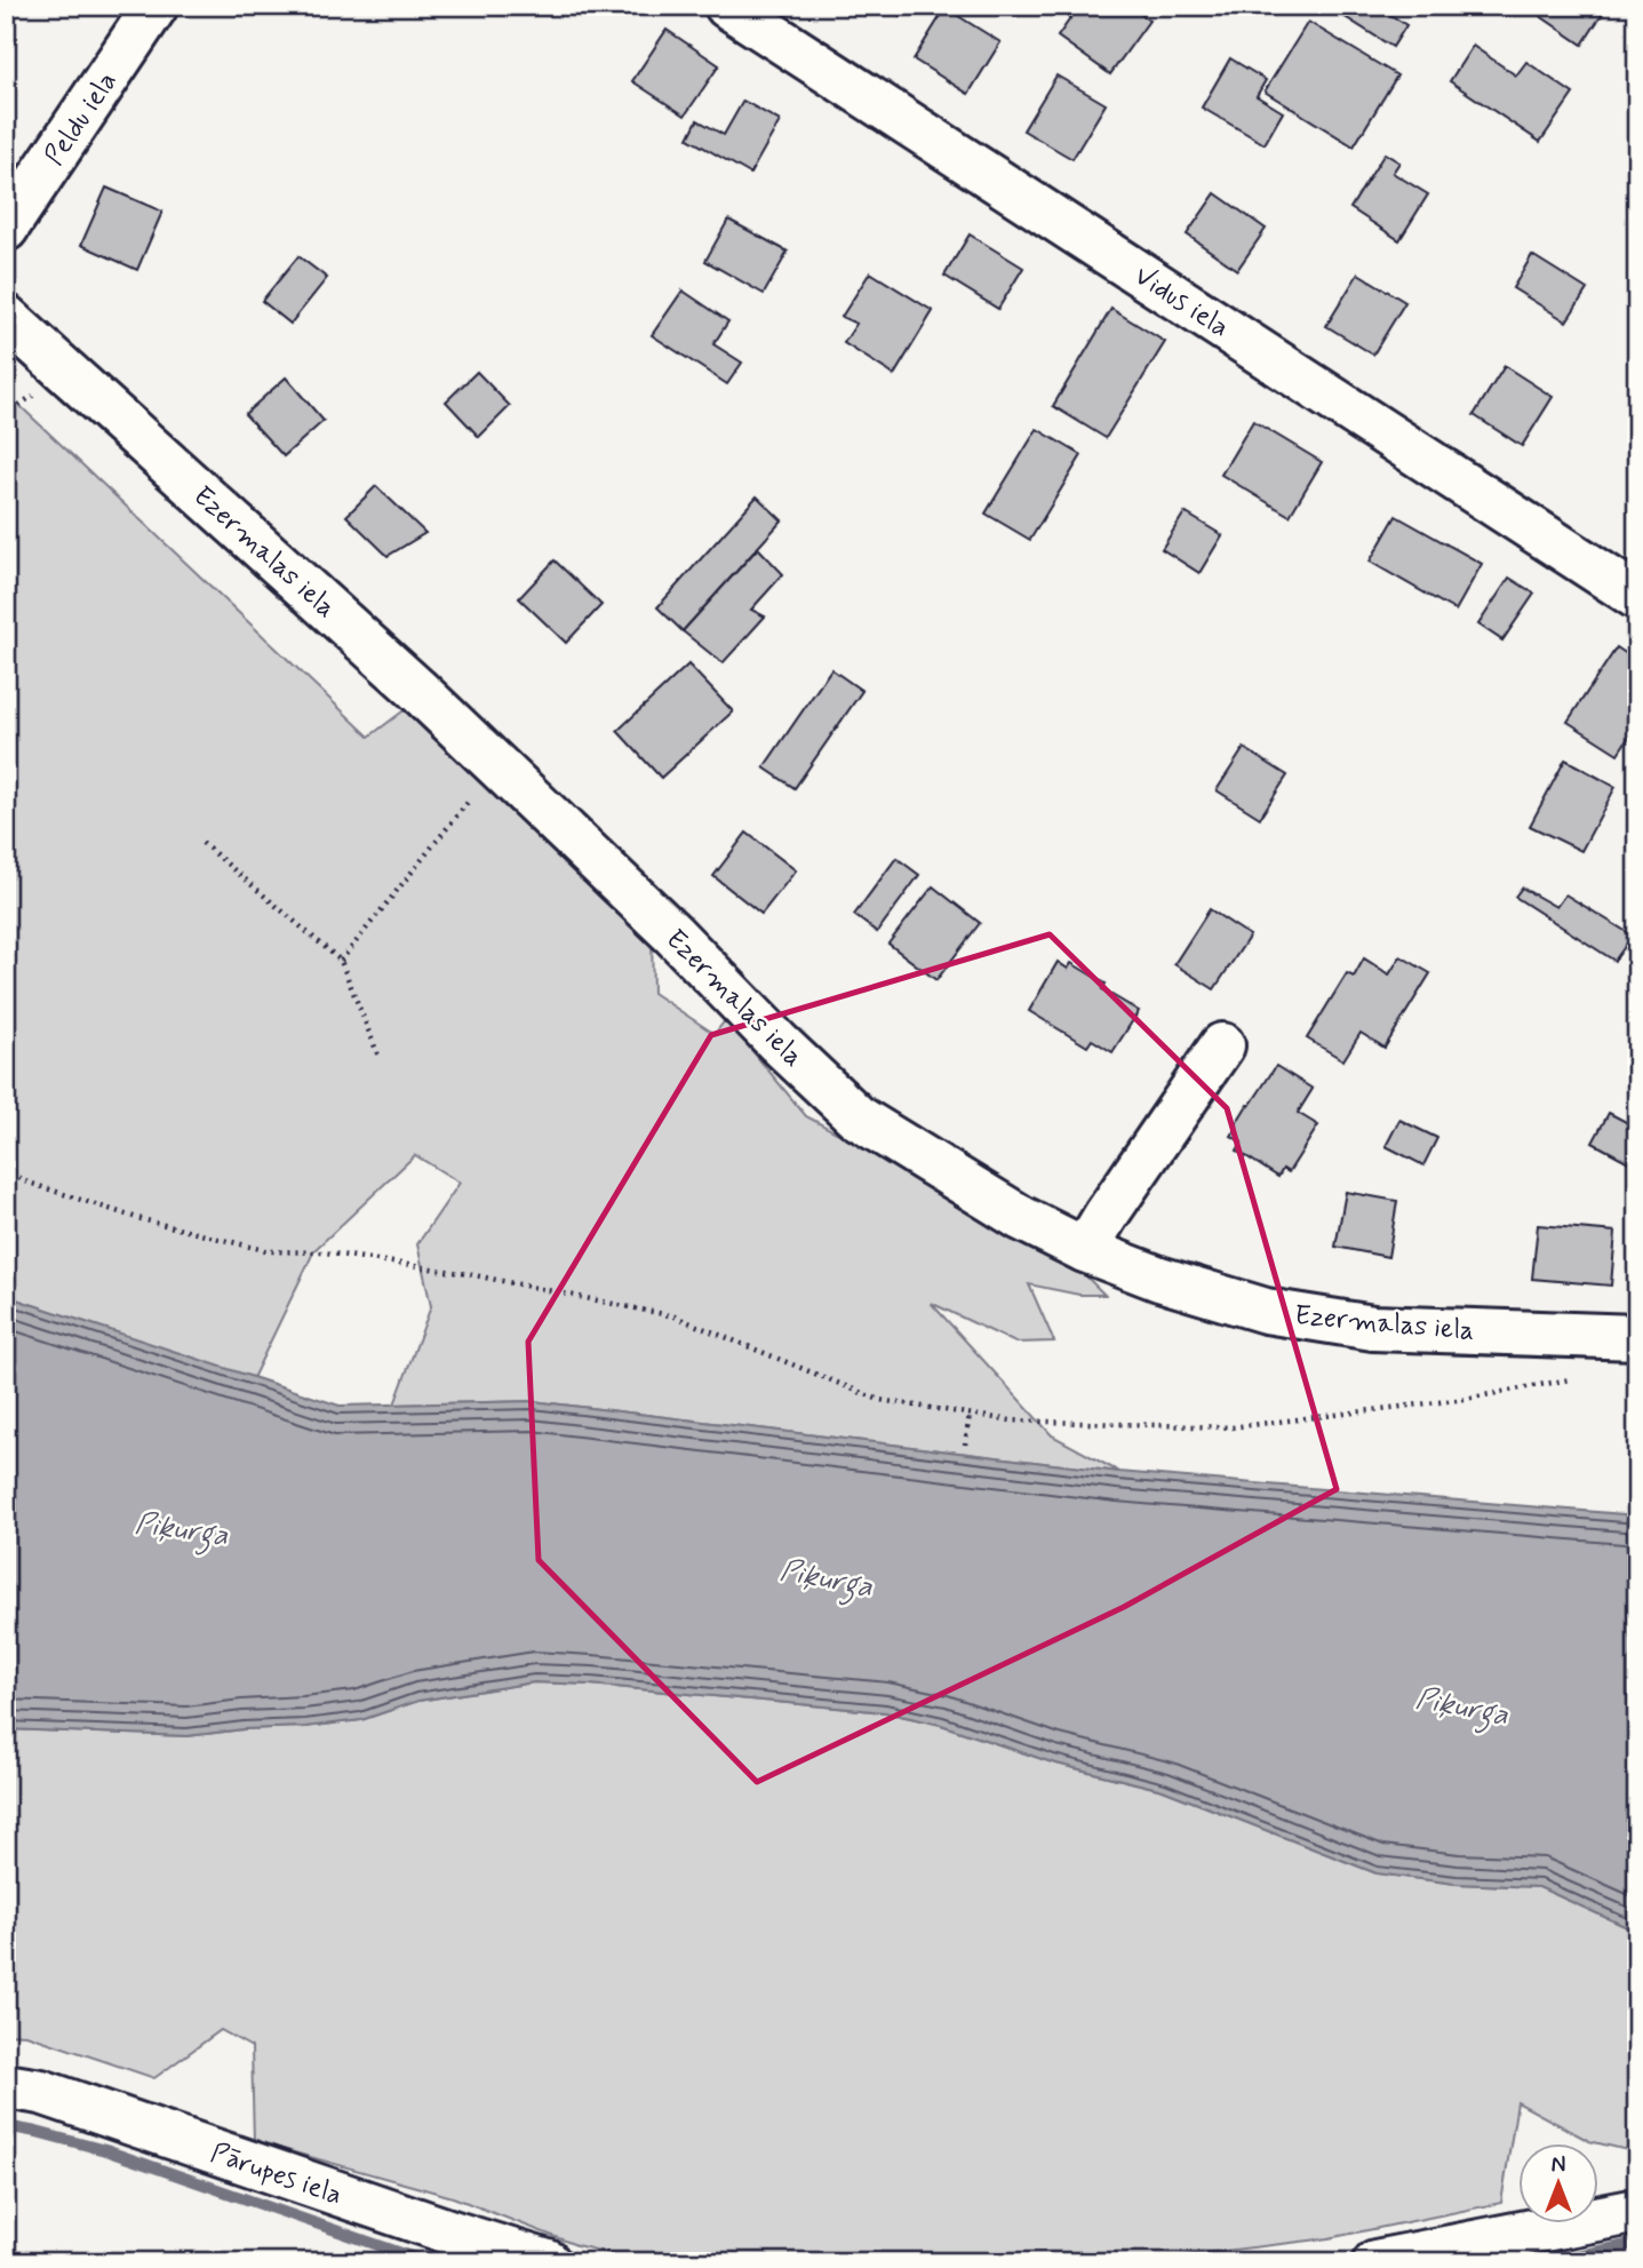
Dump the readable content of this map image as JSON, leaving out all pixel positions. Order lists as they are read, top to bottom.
{
  "streets": {
    "street": [
      "Peldu iela",
      "Vidus iela",
      "Ezermalas iela",
      "Pārupes iela"
    ]
  },
  "water": ["Piķurga"],
  "north": "top"
}
